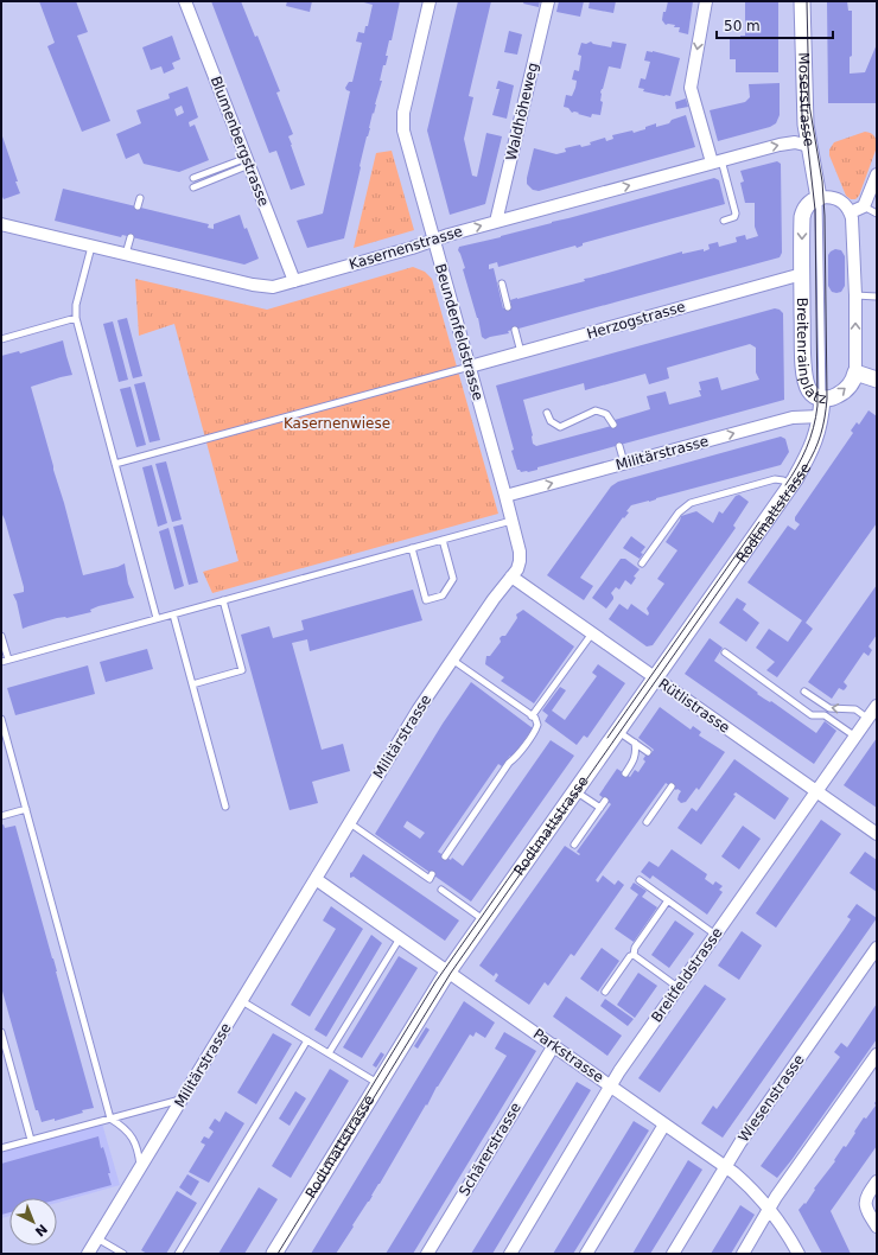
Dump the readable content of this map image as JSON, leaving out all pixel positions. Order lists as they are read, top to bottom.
{
  "streets": {
    "street": [
      "Moserstrasse",
      "Waldhöheweg",
      "Blumenbergstrasse",
      "Kasernenstrasse",
      "Herzogstrasse",
      "Beundenfeldstrasse",
      "Breitenrainplatz",
      "Militärstrasse",
      "Rodtmattstrasse",
      "Rütlistrasse",
      "Breitfeldstrasse",
      "Parkstrasse",
      "Wiesenstrasse",
      "Schärerstrasse"
    ]
  },
  "crossings": [
    ["Moserstrasse", "Kasernenstrasse"],
    ["Moserstrasse", "Breitenrainplatz"],
    ["Waldhöheweg", "Kasernenstrasse"],
    ["Blumenbergstrasse", "Kasernenstrasse"],
    ["Kasernenstrasse", "Beundenfeldstrasse"],
    ["Herzogstrasse", "Beundenfeldstrasse"],
    ["Herzogstrasse", "Breitenrainplatz"],
    ["Beundenfeldstrasse", "Militärstrasse"],
    ["Breitenrainplatz", "Rodtmattstrasse"],
    ["Militärstrasse", "Rodtmattstrasse"],
    ["Militärstrasse", "Rütlistrasse"],
    ["Militärstrasse", "Parkstrasse"],
    ["Rodtmattstrasse", "Rütlistrasse"],
    ["Rodtmattstrasse", "Parkstrasse"],
    ["Rütlistrasse", "Breitfeldstrasse"],
    ["Breitfeldstrasse", "Parkstrasse"],
    ["Parkstrasse", "Wiesenstrasse"],
    ["Parkstrasse", "Schärerstrasse"]
  ],
  "one_way": ["Kasernenstrasse"],
  "parks": ["Kasernenwiese"],
  "scale_bar": "50 m",
  "north": "bottom right"
}
